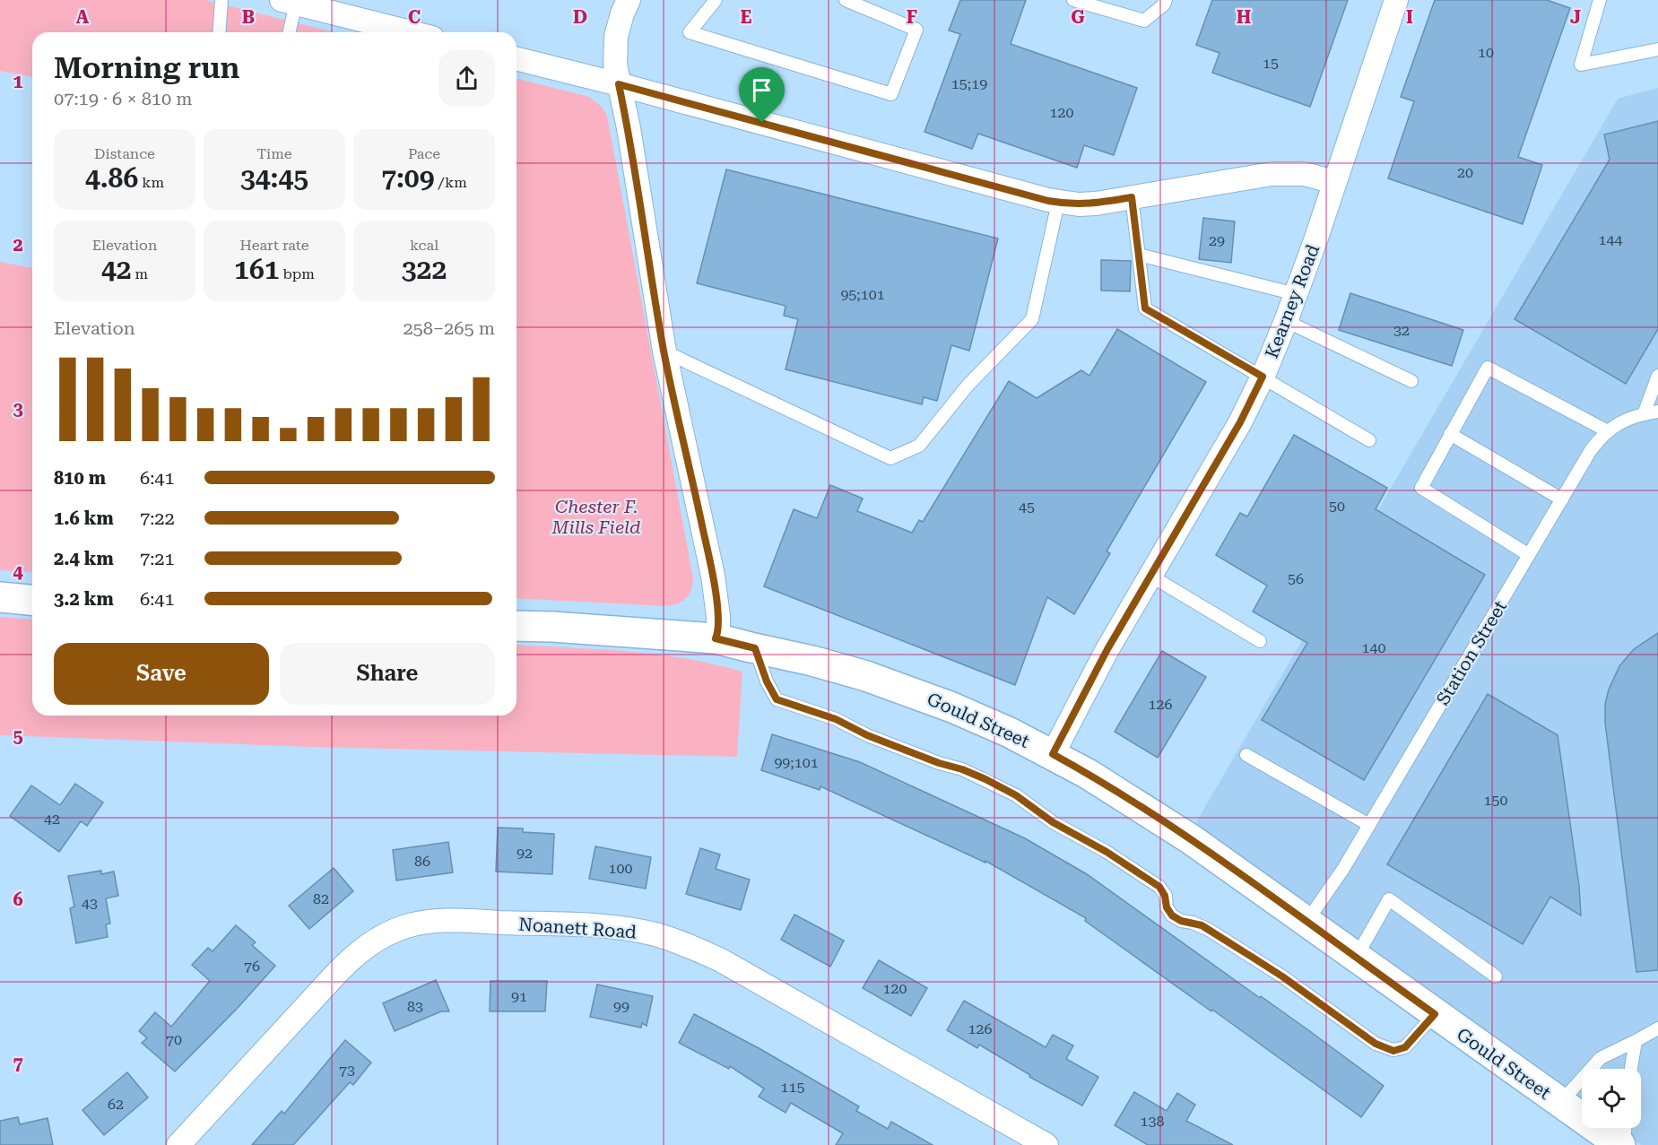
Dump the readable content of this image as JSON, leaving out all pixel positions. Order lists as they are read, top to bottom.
{
  "streets": {
    "main road": ["Gould Street"],
    "street": ["Kearney Road", "Noanett Road"],
    "lane": ["Station Street"]
  },
  "crossings": [
    ["Kearney Road", "Gould Street"],
    ["Station Street", "Gould Street"]
  ],
  "parks": ["Chester F. Mills Field"],
  "house_numbers": [
    "10",
    "15",
    "15;19",
    "120",
    "20",
    "144",
    "29",
    "95;101",
    "32",
    "50",
    "45",
    "56",
    "140",
    "126",
    "99;101",
    "150",
    "42",
    "92",
    "86",
    "100",
    "82",
    "43",
    "76",
    "120",
    "91",
    "83",
    "99",
    "126",
    "70",
    "73",
    "115",
    "62",
    "138"
  ],
  "page": {
    "heading": ["Morning run", "07:19 · 6 × 810 m"],
    "stats": [
      ["Distance", "4.86 km"],
      ["Time", "34:45"],
      ["Pace", "7:09 /km"],
      ["Elevation", "42 m"],
      ["Heart rate", "161 bpm"],
      ["kcal", "322"]
    ],
    "chart": ["Elevation", "258–265 m"],
    "list": [
      {
        "name": "810 m",
        "note": "6:41"
      },
      {
        "name": "1.6 km",
        "note": "7:22"
      },
      {
        "name": "2.4 km",
        "note": "7:21"
      },
      {
        "name": "3.2 km",
        "note": "6:41"
      }
    ],
    "buttons": ["Save", "Share"]
  },
  "grid": {
    "columns": [
      "A",
      "B",
      "C",
      "D",
      "E",
      "F",
      "G",
      "H",
      "I",
      "J"
    ],
    "rows": [
      "1",
      "2",
      "3",
      "4",
      "5",
      "6",
      "7"
    ]
  }
}
